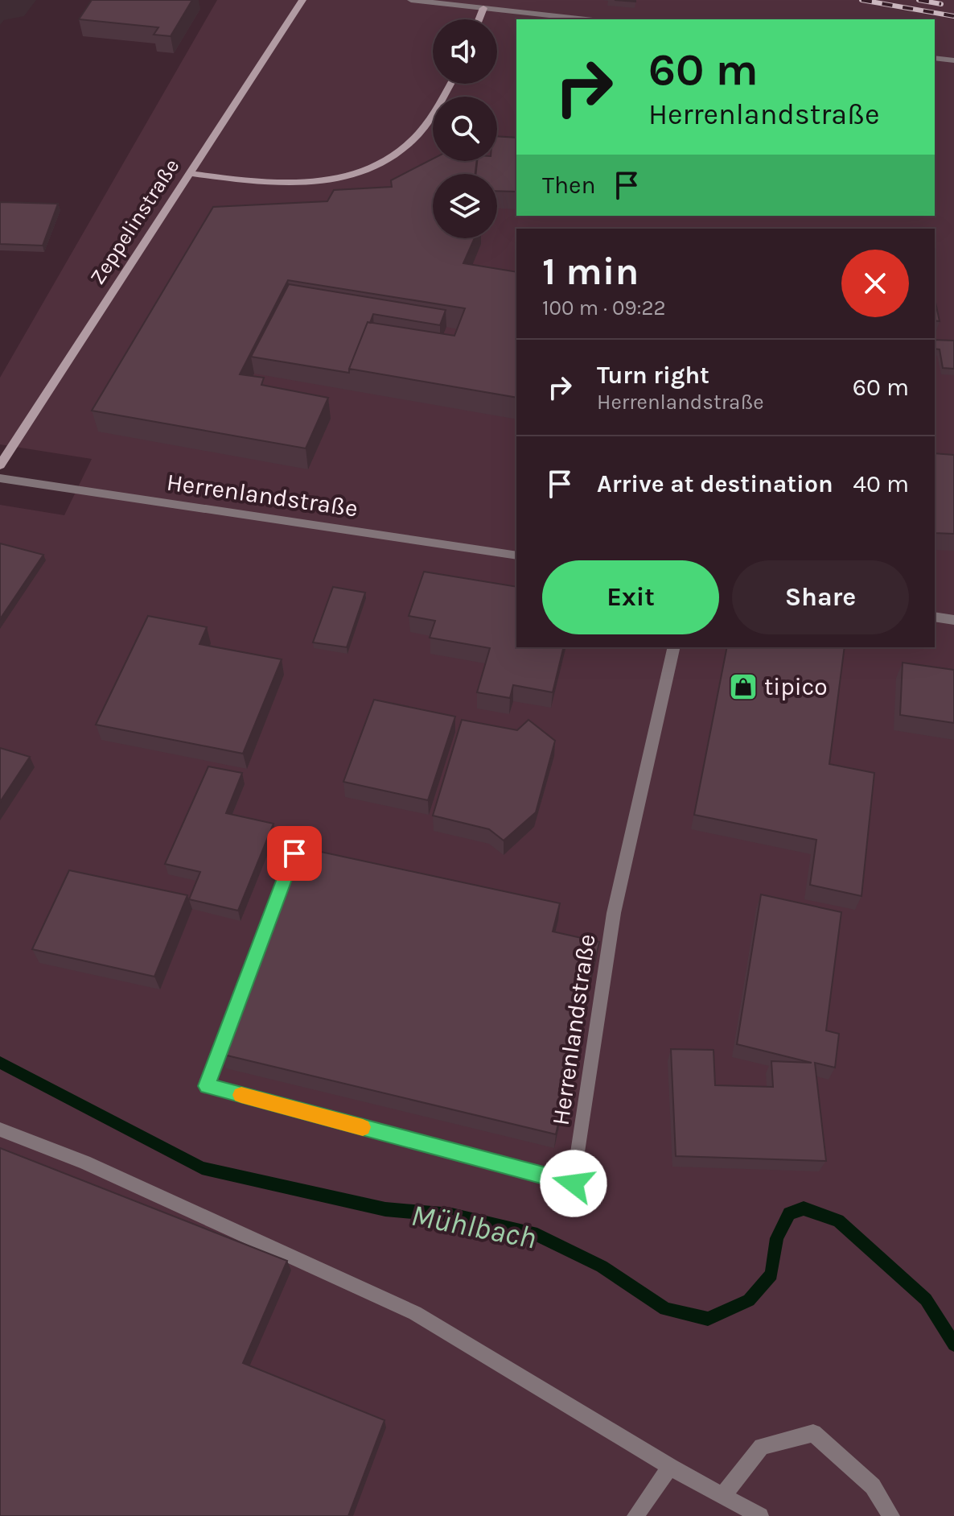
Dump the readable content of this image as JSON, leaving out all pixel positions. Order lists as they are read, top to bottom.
{
  "streets": {
    "main road": ["Zeppelinstraße"],
    "street": ["Herrenlandstraße"]
  },
  "water": ["Mühlbach"],
  "places": {
    "shop": ["tipico"]
  },
  "page": {
    "turn": ["60 m", "Herrenlandstraße"],
    "then": "Then",
    "heading": ["1 min", "100 m · 09:22"],
    "list": [
      {
        "name": "Turn right",
        "note": "Herrenlandstraße",
        "value": "60 m"
      },
      {
        "name": "Arrive at destination",
        "value": "40 m"
      }
    ],
    "buttons": ["Exit", "Share"]
  }
}
